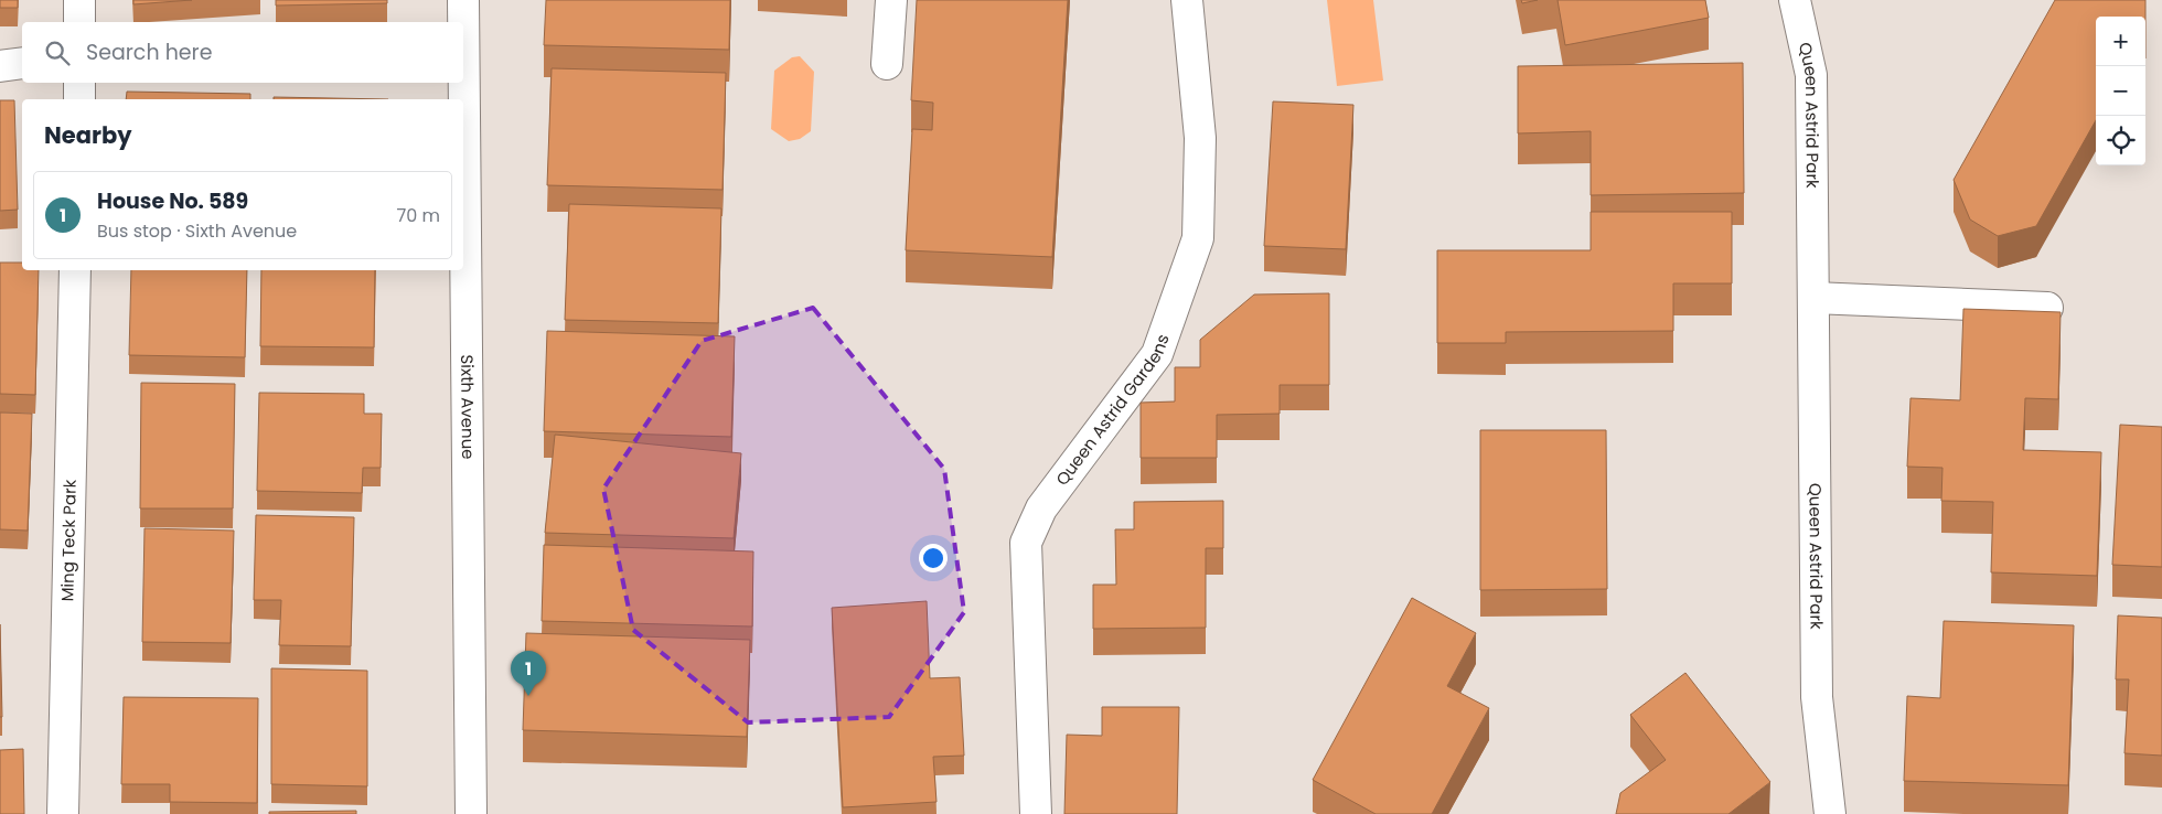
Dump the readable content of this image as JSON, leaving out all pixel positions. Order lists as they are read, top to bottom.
{
  "streets": {
    "street": [
      "Queen Astrid Park",
      "Sixth Avenue",
      "Queen Astrid Gardens",
      "Ming Teck Park"
    ]
  },
  "page": {
    "map_buttons": ["+", "−"],
    "search": "Search here",
    "heading": "Nearby",
    "list": [
      {
        "mark": "1",
        "name": "House No. 589",
        "note": "Bus stop · Sixth Avenue",
        "value": "70 m"
      }
    ],
    "pins": "1"
  }
}
